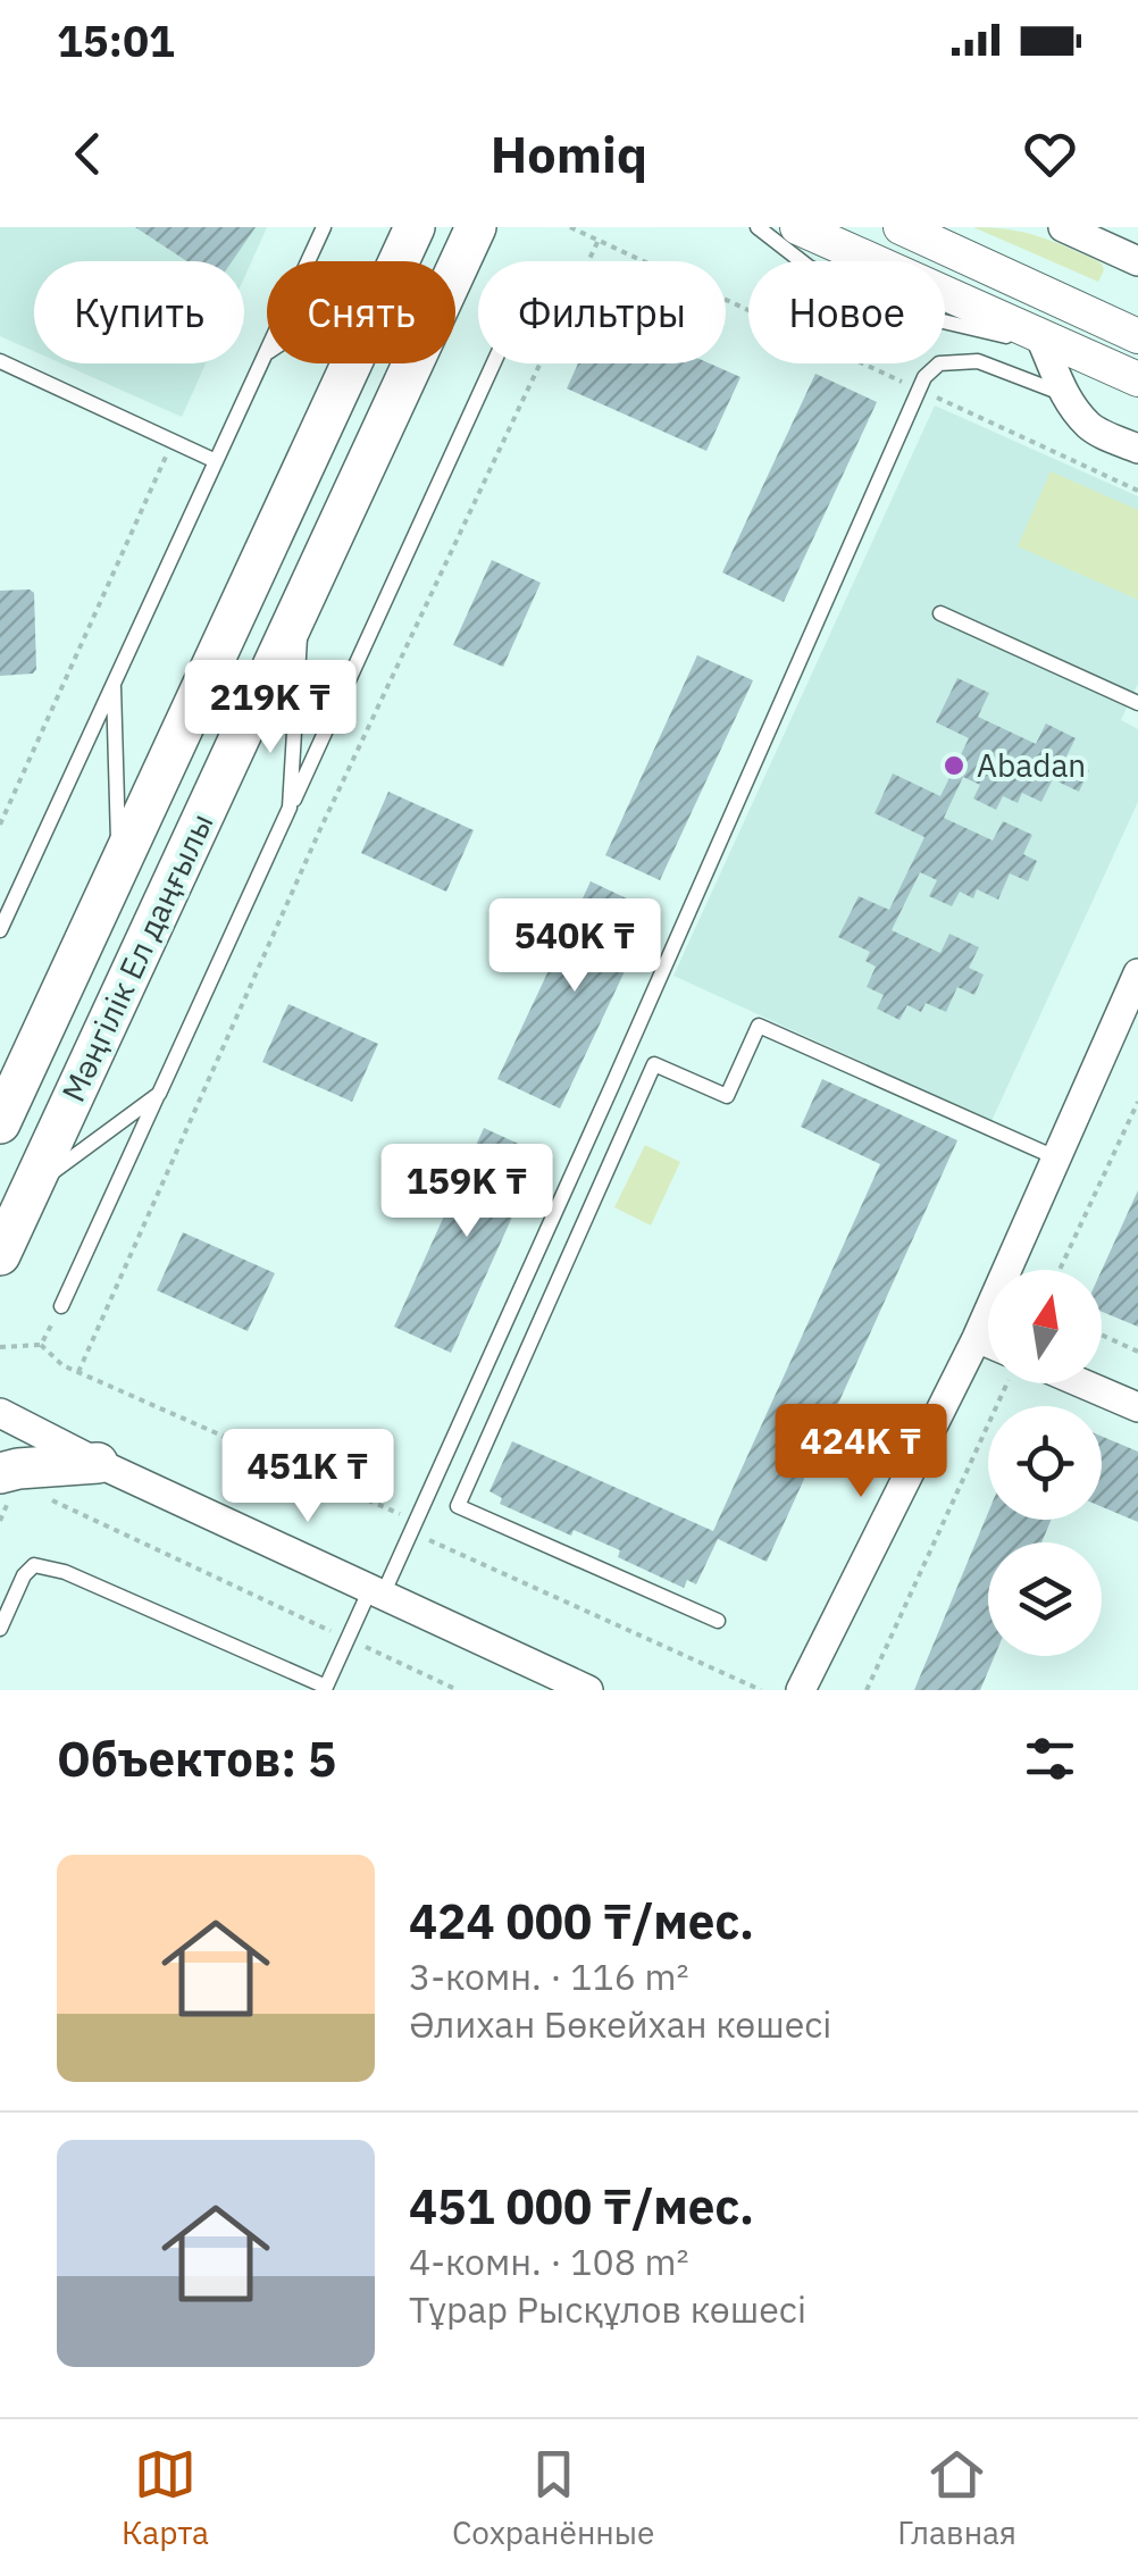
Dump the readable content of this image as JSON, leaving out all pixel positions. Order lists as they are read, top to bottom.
{
  "streets": {
    "main road": ["Мәңгілік Ел даңғылы"]
  },
  "places": ["Abadan"],
  "north": "top",
  "page": {
    "status": "15:01",
    "header": "Homiq",
    "chip": [
      "Купить",
      "Снять",
      "Фильтры",
      "Новое"
    ],
    "price": [
      "219K ₸",
      "540K ₸",
      "159K ₸",
      "424K ₸",
      "451K ₸"
    ],
    "heading": "Объектов: 5",
    "list": [
      {
        "name": "424 000 ₸/мес.",
        "note": "3-комн. · 116 m² · Әлихан Бөкейхан көшесі"
      },
      {
        "name": "451 000 ₸/мес.",
        "note": "4-комн. · 108 m² · Тұрар Рысқұлов көшесі"
      }
    ],
    "tabs": ["Карта", "Сохранённые", "Главная"]
  }
}
